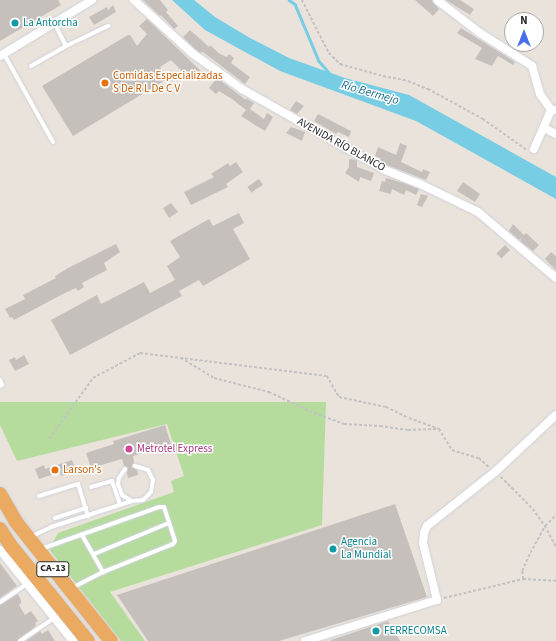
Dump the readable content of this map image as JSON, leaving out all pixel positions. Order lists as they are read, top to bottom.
{
  "streets": {
    "highway": ["CA-13"],
    "street": ["AVENIDA RÍO BLANCO"]
  },
  "water": ["Río Bermejo"],
  "places": [
    "La Antorcha",
    "Comidas Especializadas S De R L De C V",
    "Metrotel Express",
    "Larson's",
    "Agencia La Mundial",
    "FERRECOMSA"
  ],
  "north": "top"
}
